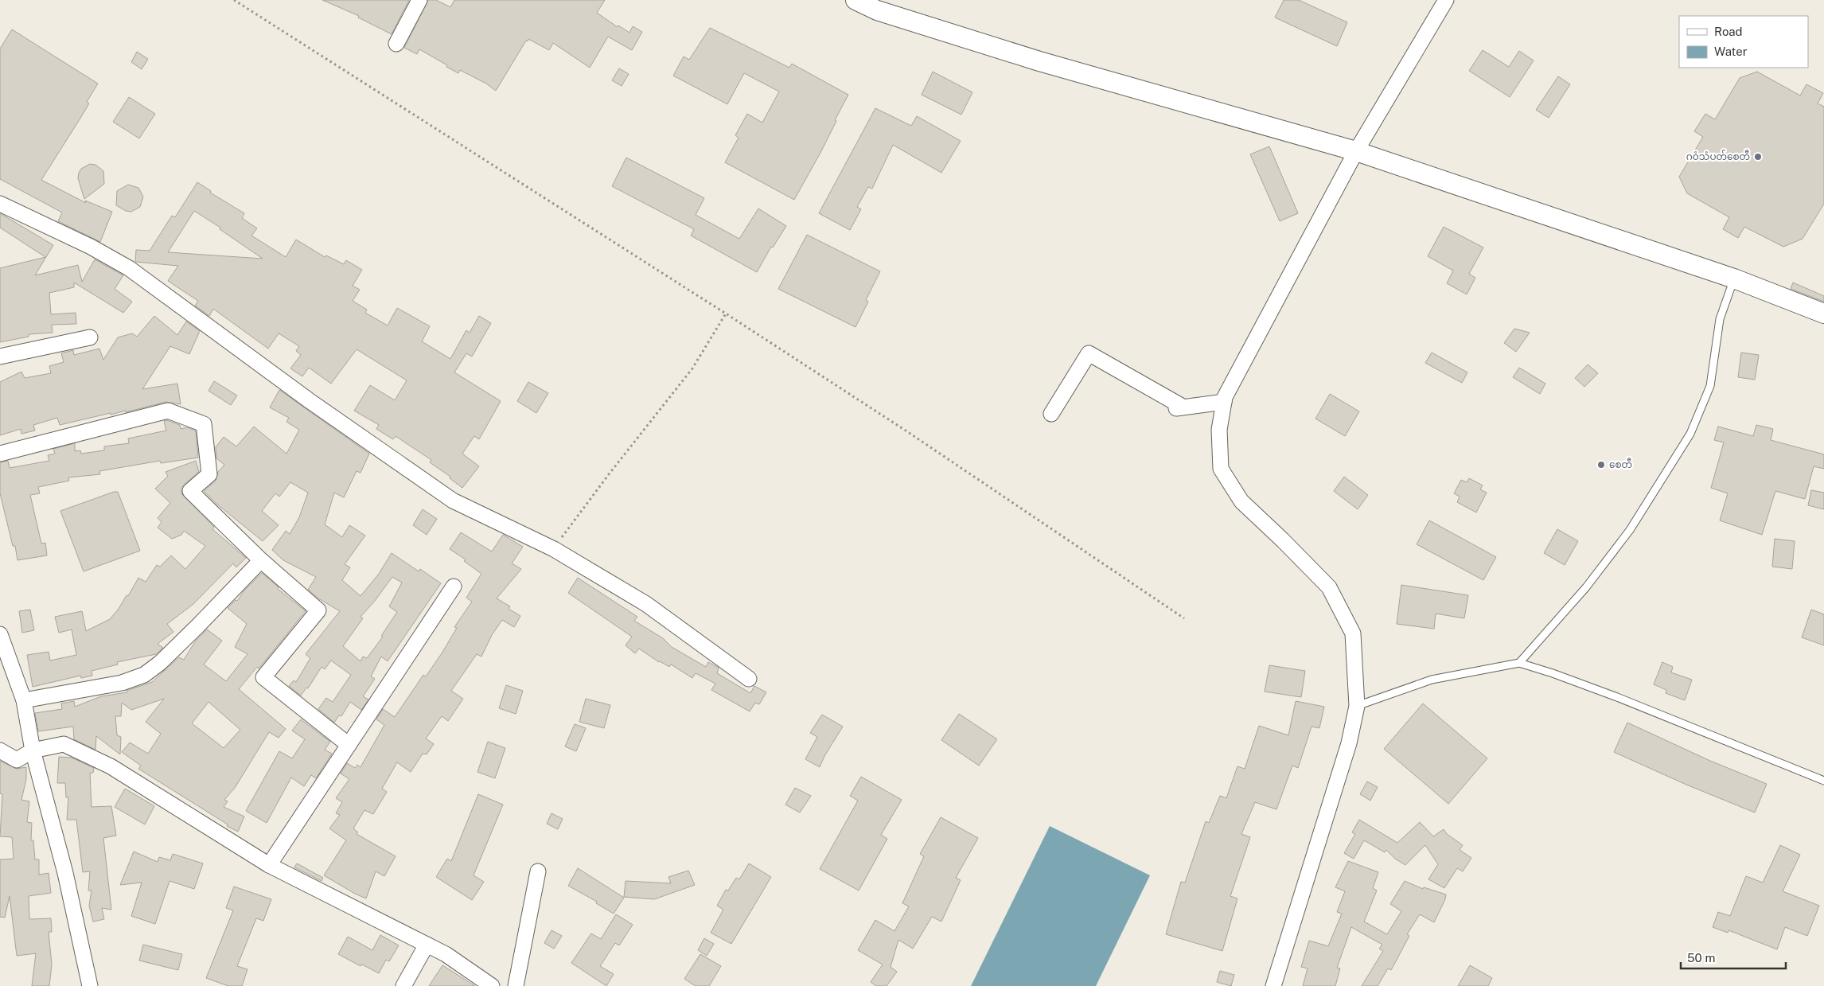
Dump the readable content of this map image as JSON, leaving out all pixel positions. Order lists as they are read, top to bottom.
{
  "places": ["ဂဝံသံပတ်စေတီ", "စေတီ"],
  "legend": ["Road", "Water"],
  "scale_bar": "50 m"
}
